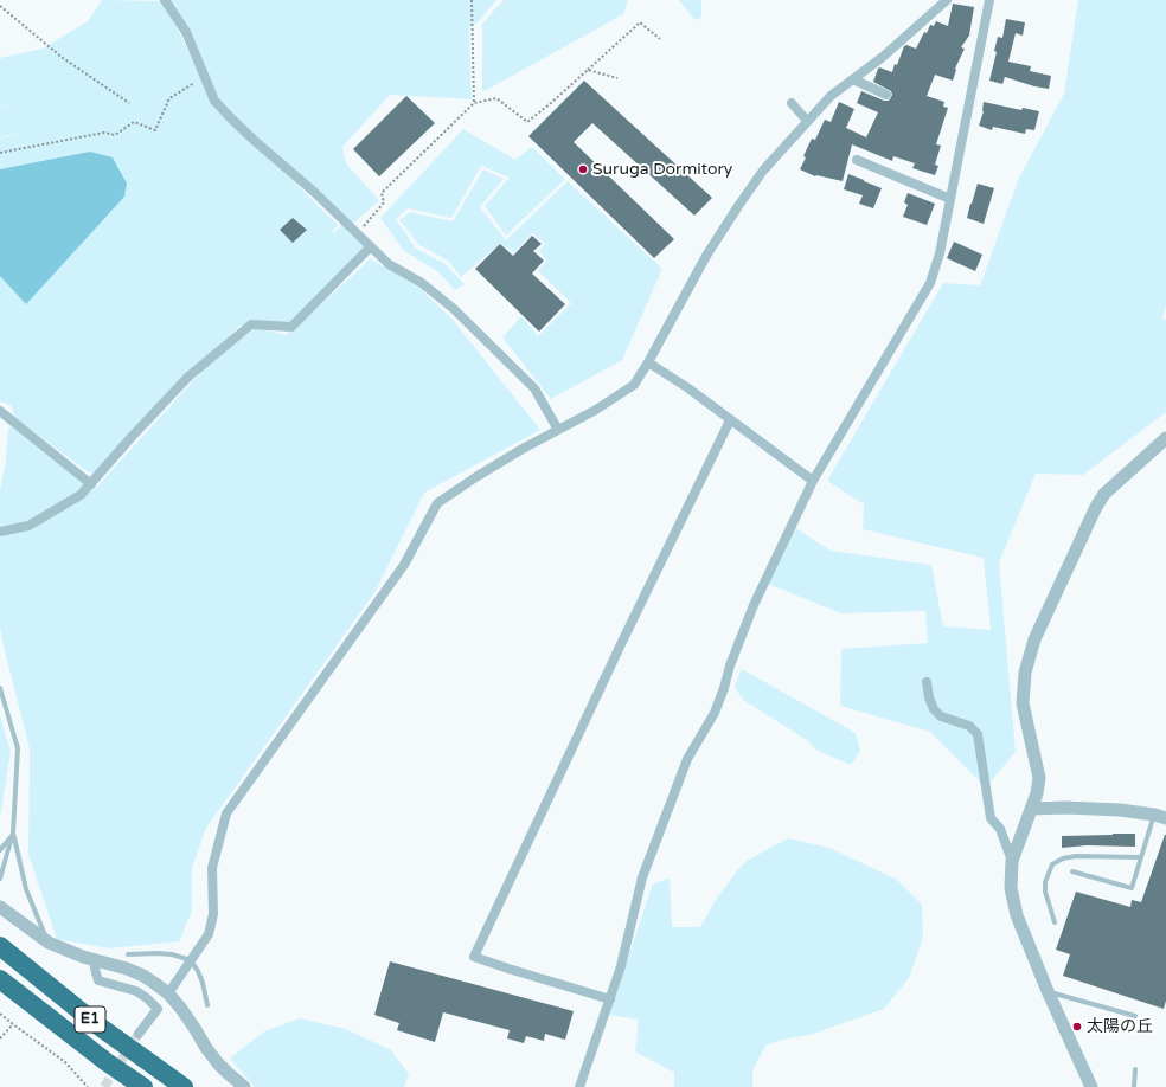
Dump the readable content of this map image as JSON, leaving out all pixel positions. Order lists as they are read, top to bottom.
{
  "streets": {
    "highway": ["E1"]
  },
  "places": ["Suruga Dormitory", "太陽の丘"]
}
